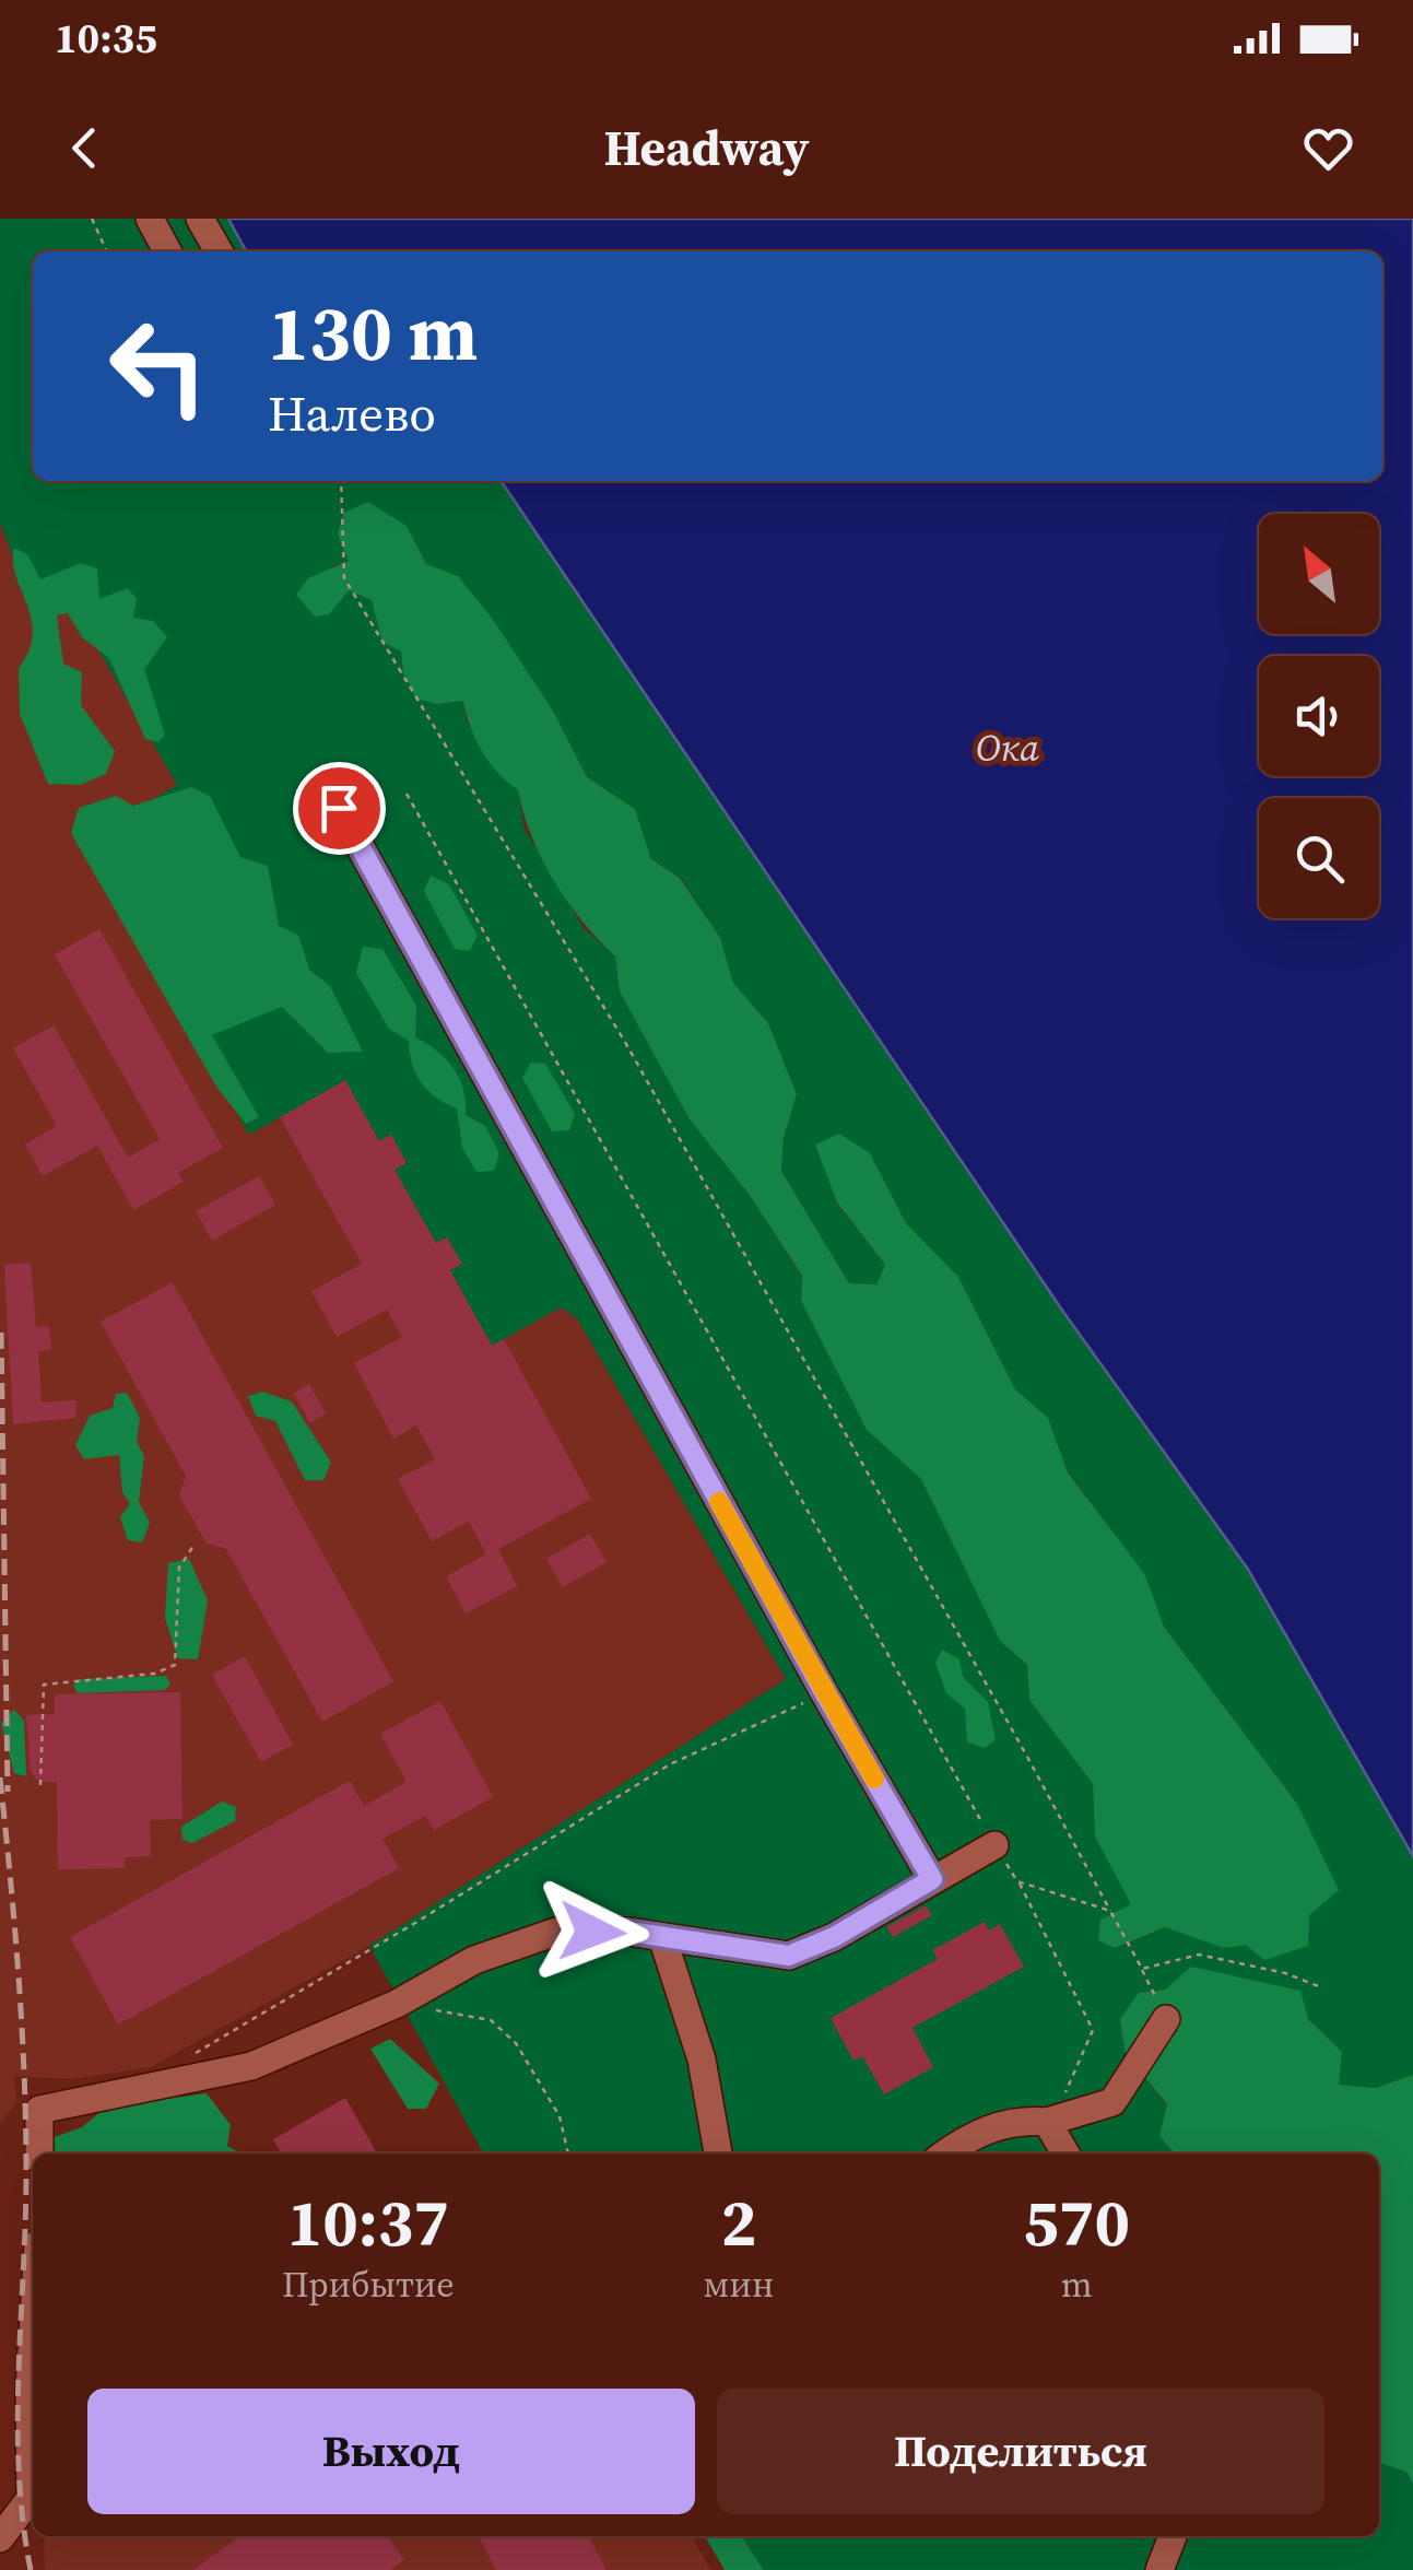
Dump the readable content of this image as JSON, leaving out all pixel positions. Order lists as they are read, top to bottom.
{
  "water": ["Ока"],
  "north": "top left",
  "page": {
    "status": "10:35",
    "header": "Headway",
    "turn": ["130 m", "Налево"],
    "eta": [
      "10:37",
      "Прибытие",
      "2",
      "мин",
      "570",
      "m"
    ],
    "buttons": ["Выход", "Поделиться"]
  }
}
